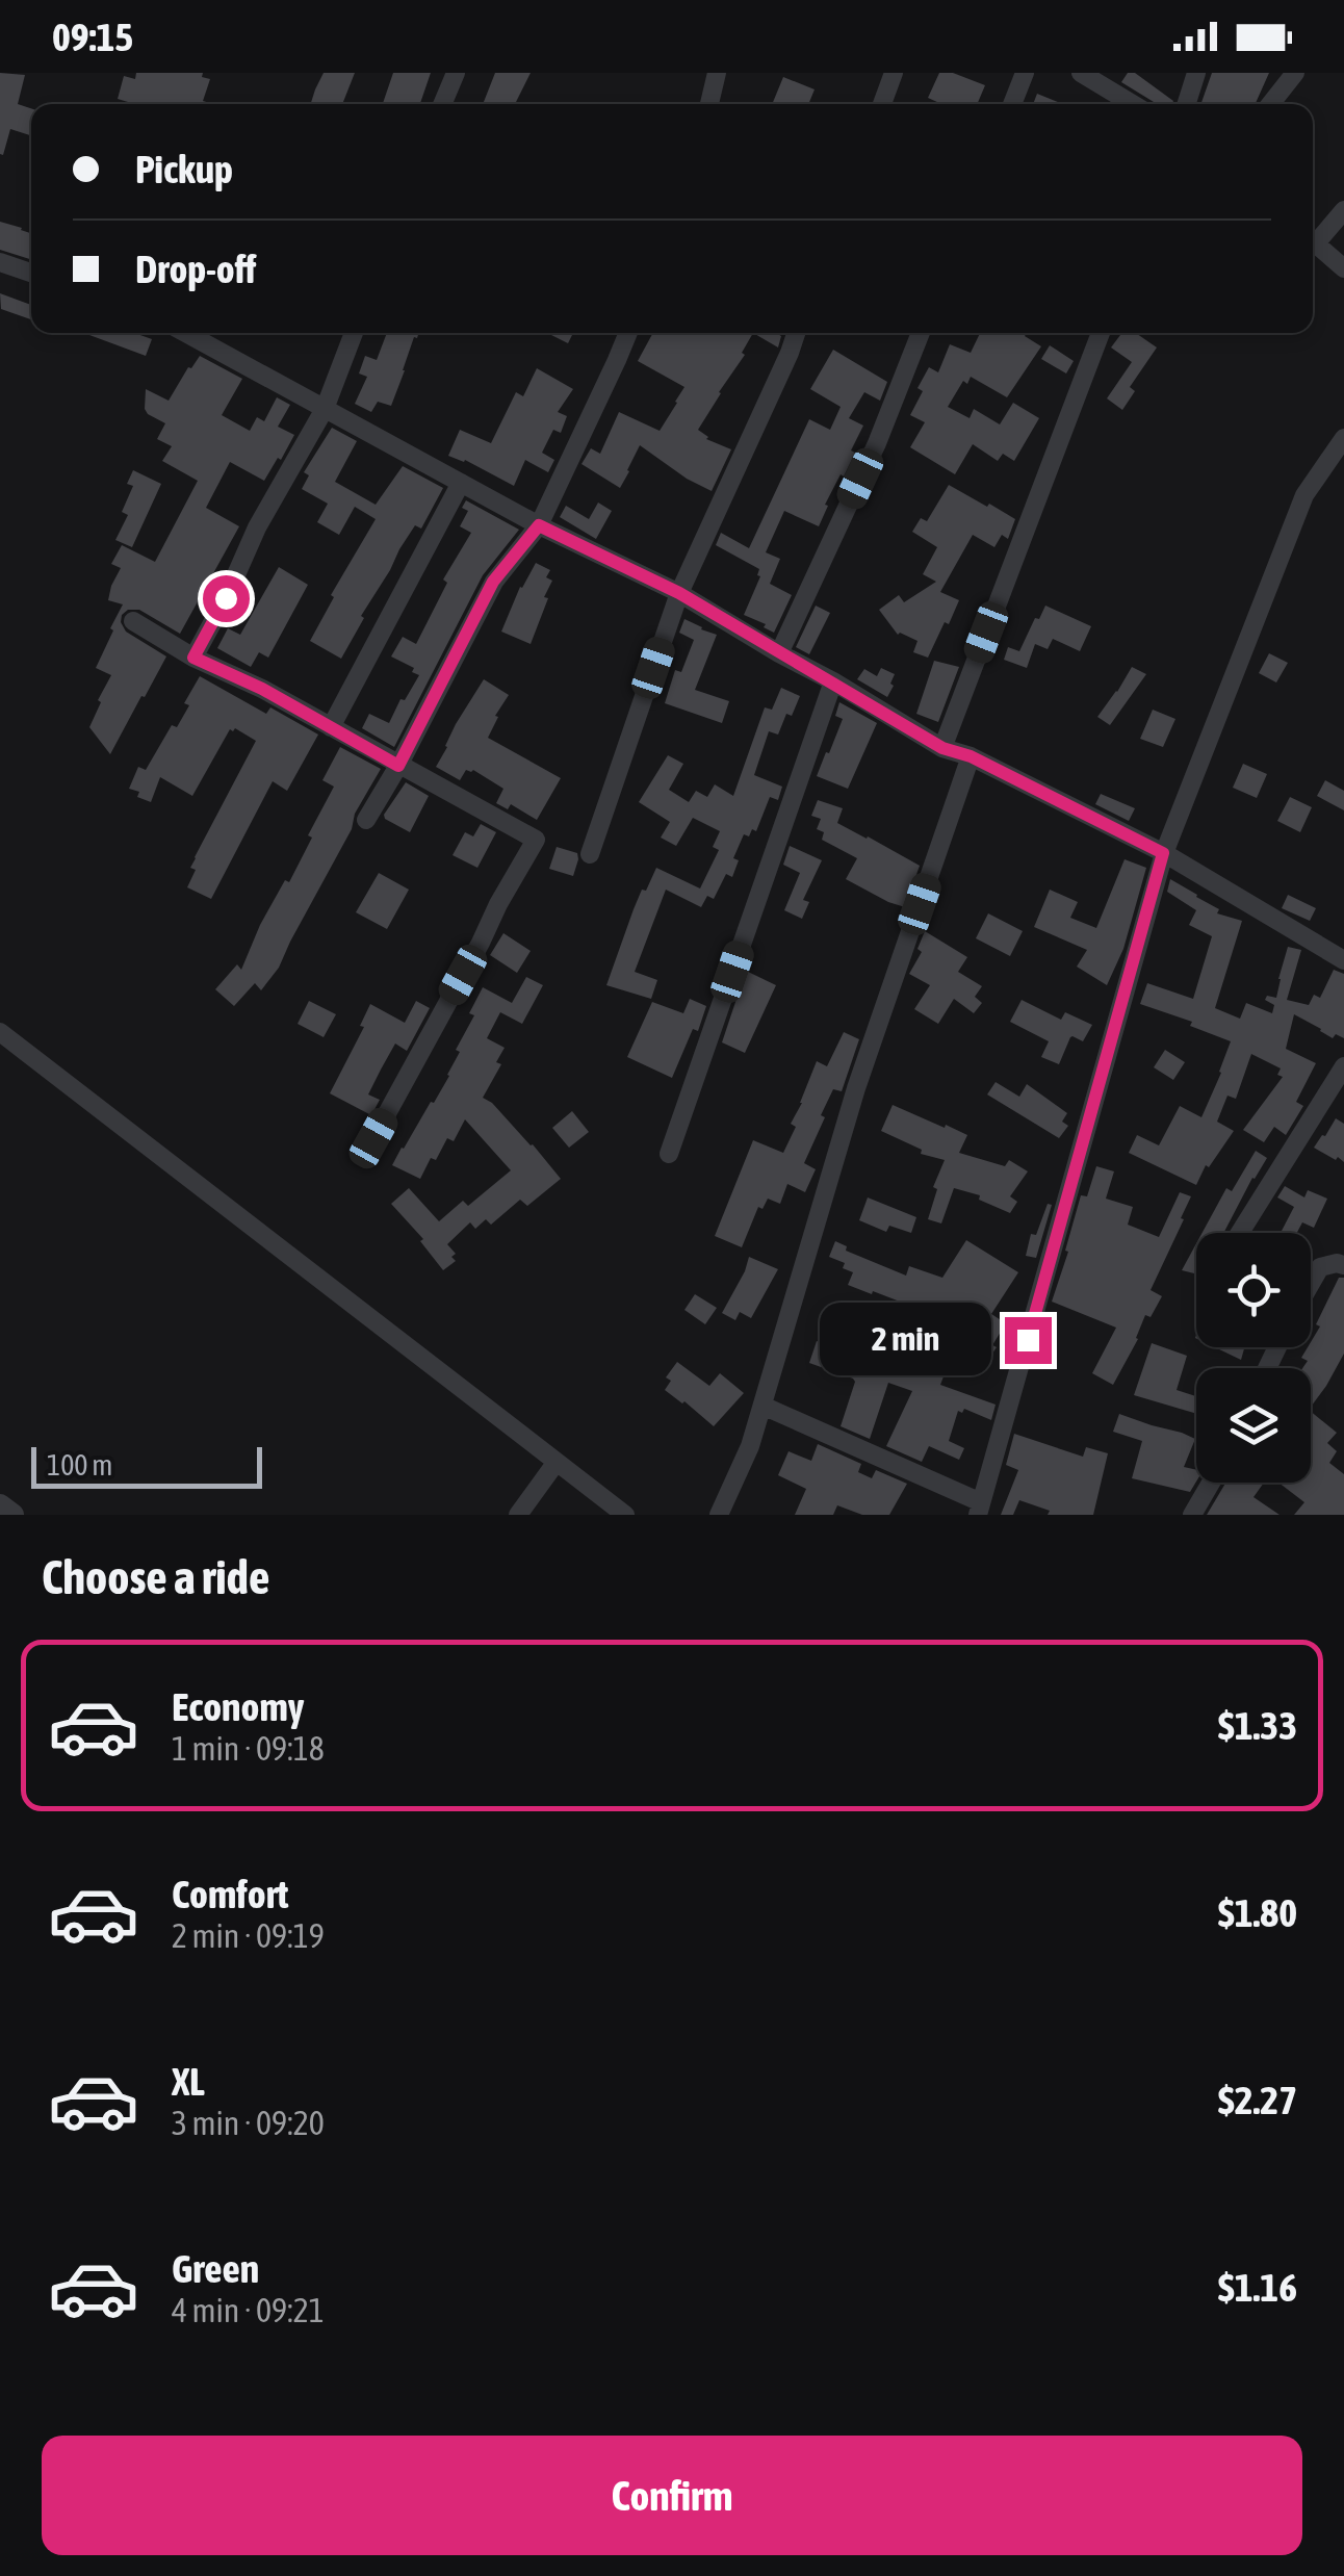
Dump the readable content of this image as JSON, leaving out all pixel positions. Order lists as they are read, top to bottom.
{
  "scale_bar": "100 m",
  "page": {
    "status": "09:15",
    "banner": ["Pickup", "Drop-off"],
    "bubble": "2 min",
    "scale": "100 m",
    "heading": "Choose a ride",
    "list": [
      {
        "name": "Economy",
        "note": "1 min · 09:18",
        "value": "$1.33"
      },
      {
        "name": "Comfort",
        "note": "2 min · 09:19",
        "value": "$1.80"
      },
      {
        "name": "XL",
        "note": "3 min · 09:20",
        "value": "$2.27"
      },
      {
        "name": "Green",
        "note": "4 min · 09:21",
        "value": "$1.16"
      }
    ],
    "buttons": "Confirm"
  }
}
